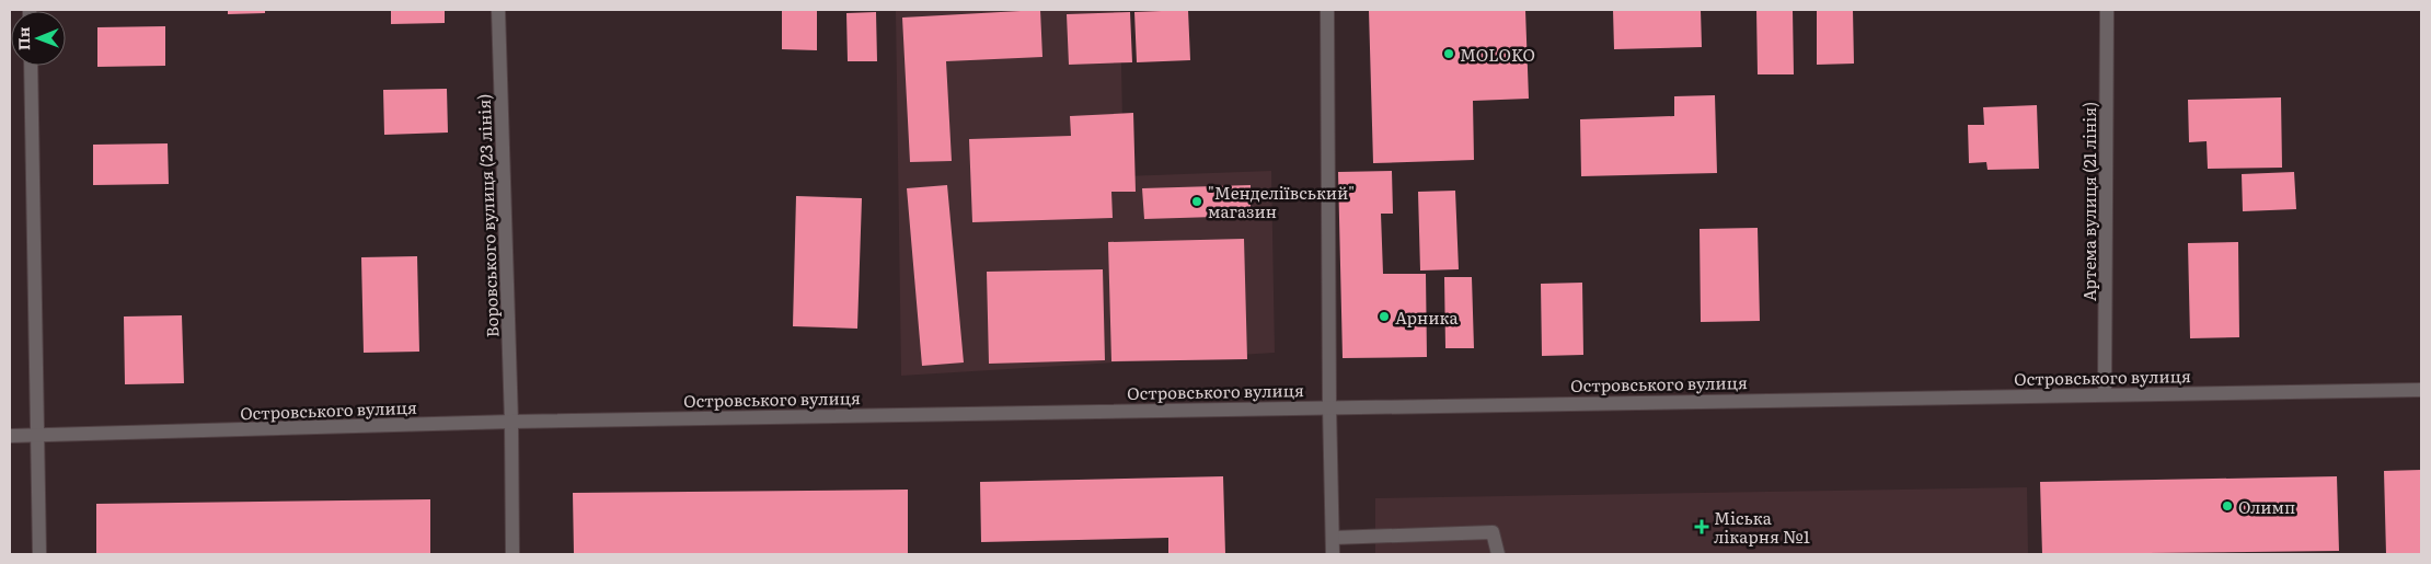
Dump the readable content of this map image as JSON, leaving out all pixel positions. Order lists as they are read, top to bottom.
{
  "streets": {
    "street": ["Артема вулиця (21 лiнiя)", "Воровського вулиця (23 лiнiя)", "Островського вулиця"]
  },
  "crossings": [
    ["Артема вулиця (21 лiнiя)", "Островського вулиця"],
    ["Воровського вулиця (23 лiнiя)", "Островського вулиця"]
  ],
  "places": {
    "other": [
      "MOLOKO",
      "\"Менделіївський\" магазин",
      "Арника",
      "Олимп"
    ],
    "health": ["Міська лікарня №1"]
  },
  "north": "left"
}
